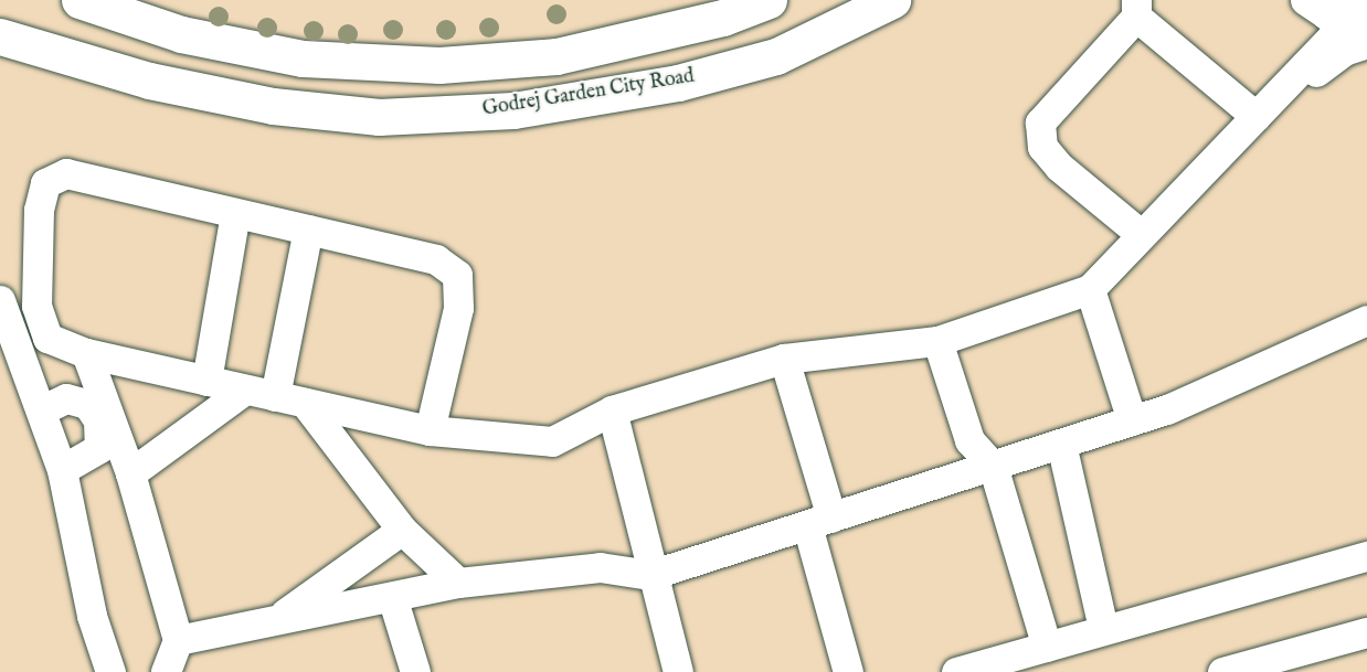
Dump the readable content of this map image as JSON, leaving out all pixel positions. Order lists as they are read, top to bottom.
{
  "streets": {
    "street": ["Godrej Garden City Road"]
  }
}
